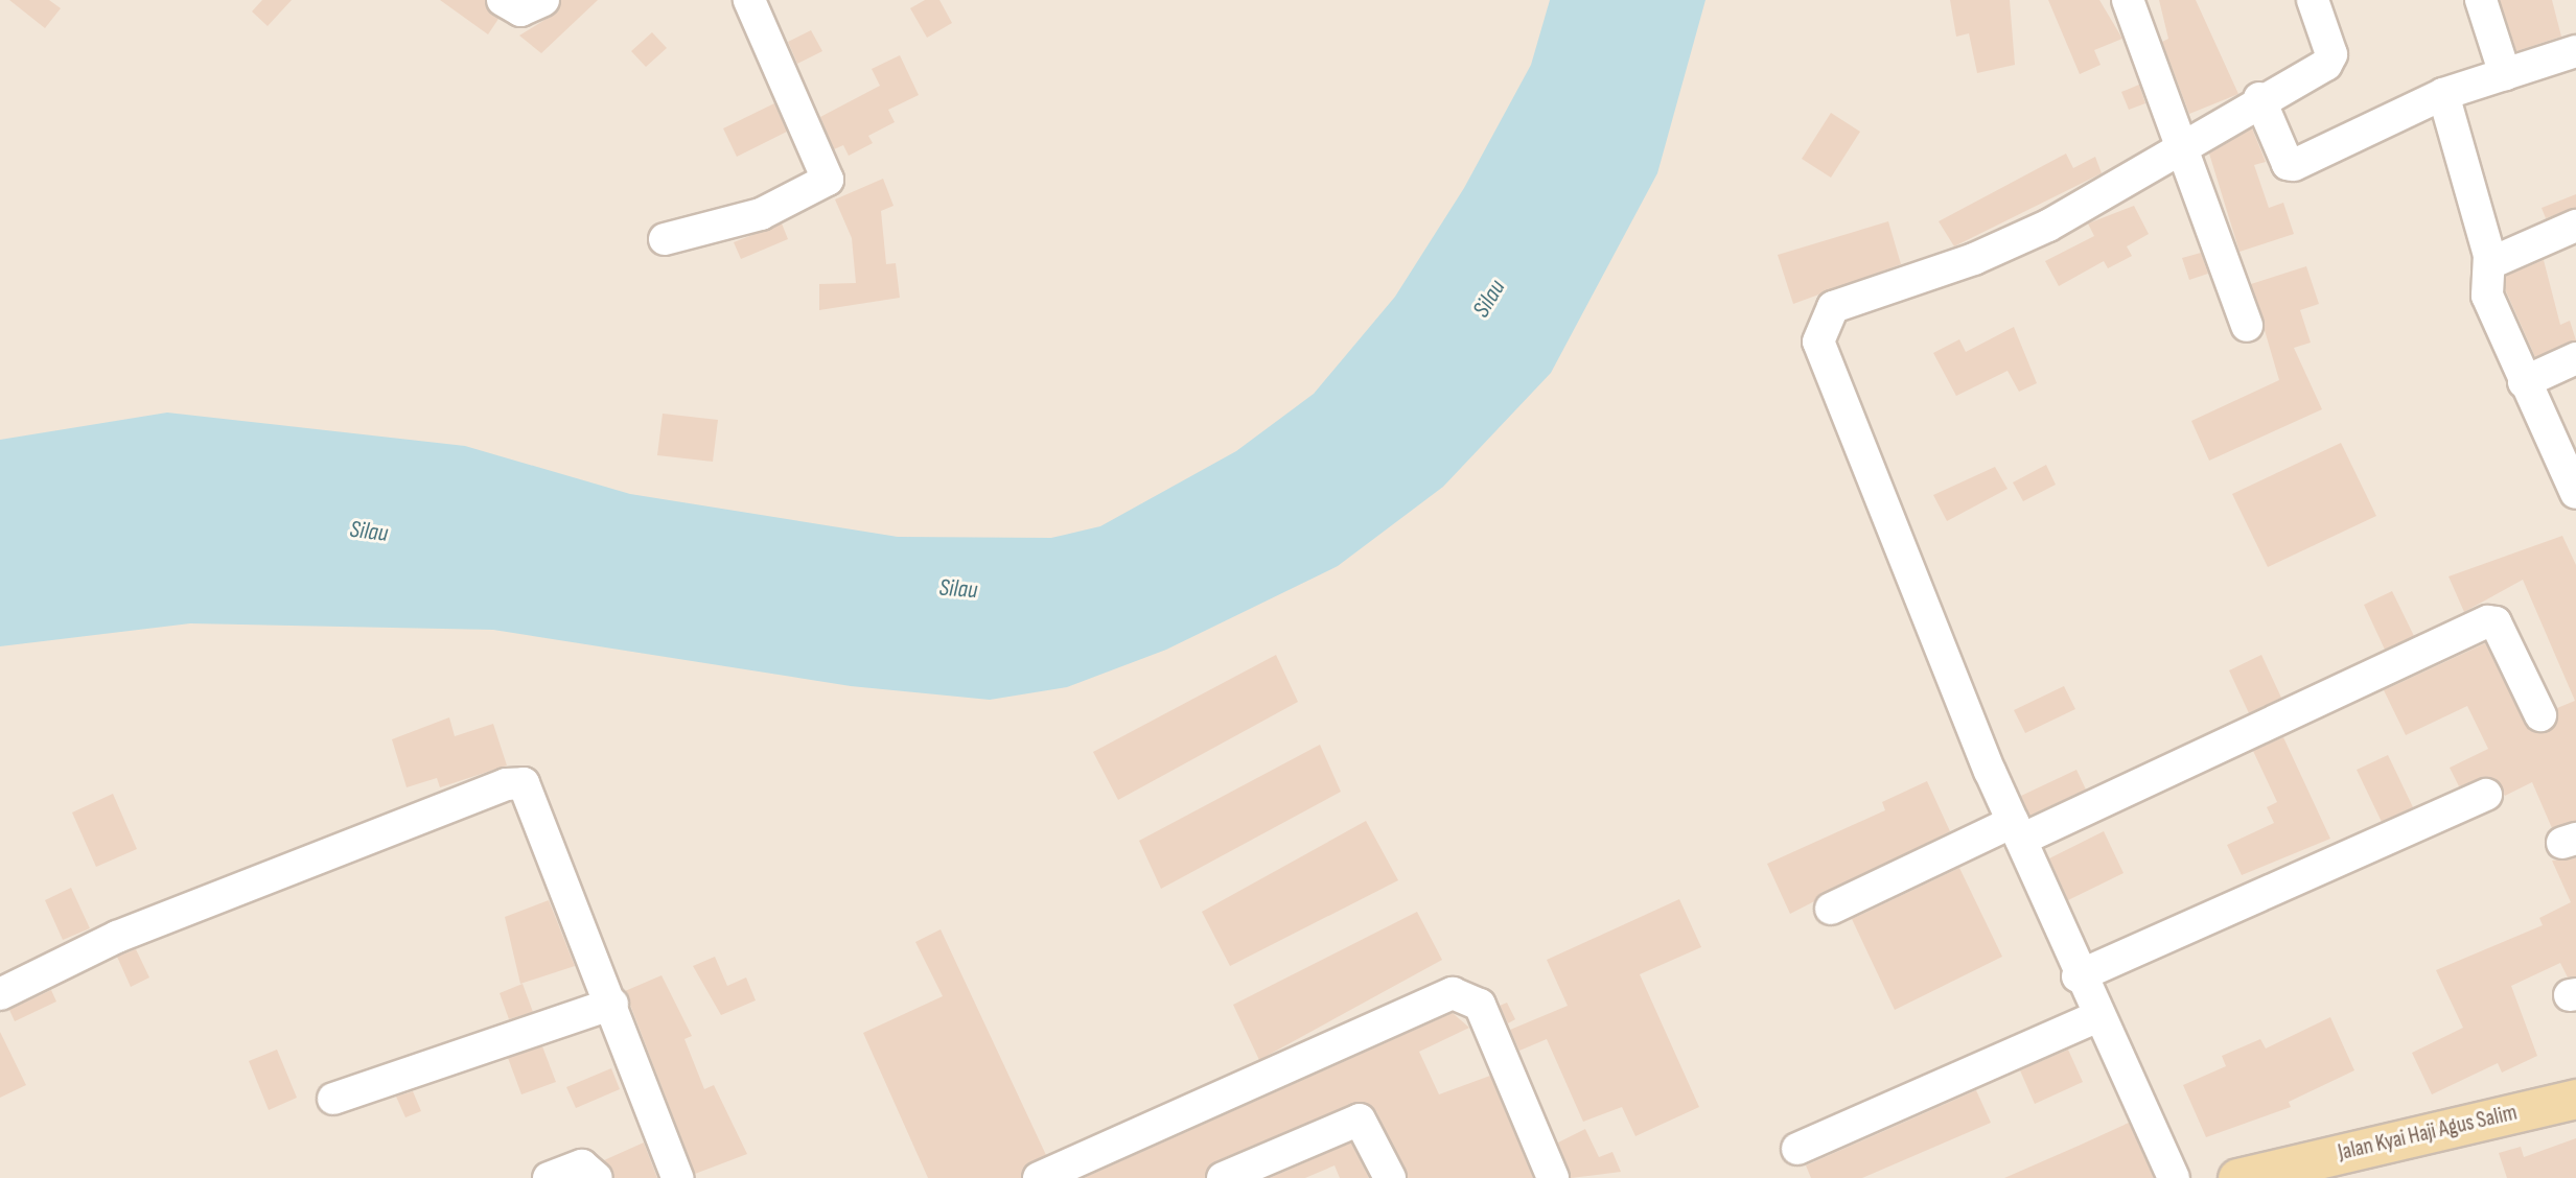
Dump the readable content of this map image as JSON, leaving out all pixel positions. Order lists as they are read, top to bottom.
{
  "streets": {
    "main road": ["Jalan Kyai Haji Agus Salim"]
  },
  "water": ["Silau"]
}
